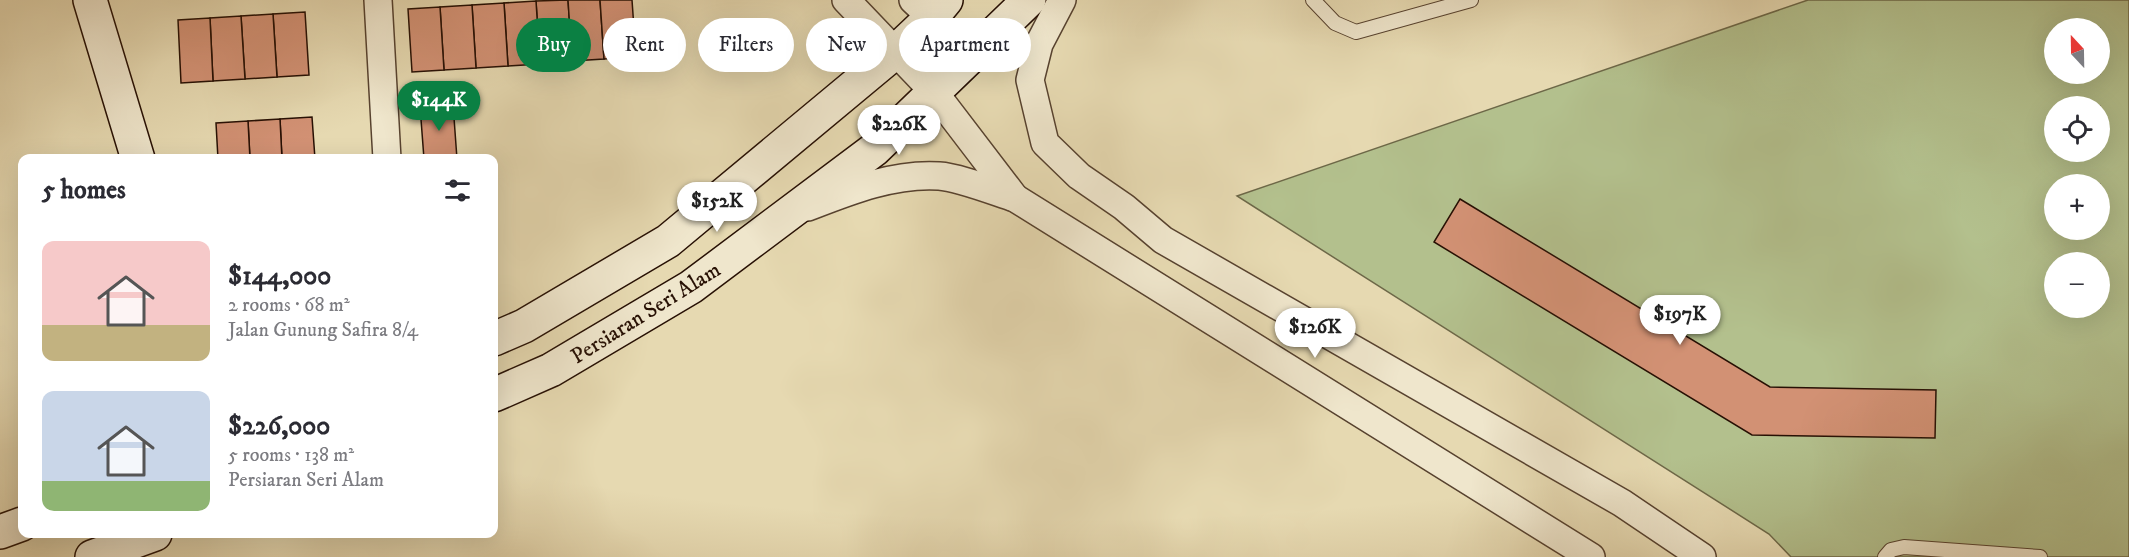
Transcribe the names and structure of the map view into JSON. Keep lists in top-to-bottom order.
{
  "streets": {
    "main road": ["Persiaran Seri Alam"]
  },
  "north": "top",
  "page": {
    "map_buttons": ["+", "−"],
    "chip": [
      "Buy",
      "Rent",
      "Filters",
      "New",
      "Apartment"
    ],
    "price": [
      "$144K",
      "$226K",
      "$152K",
      "$197K",
      "$126K"
    ],
    "heading": "5 homes",
    "list": [
      {
        "name": "$144,000",
        "note": "2 rooms · 68 m² · Jalan Gunung Safira 8/4"
      },
      {
        "name": "$226,000",
        "note": "5 rooms · 138 m² · Persiaran Seri Alam"
      }
    ]
  }
}
